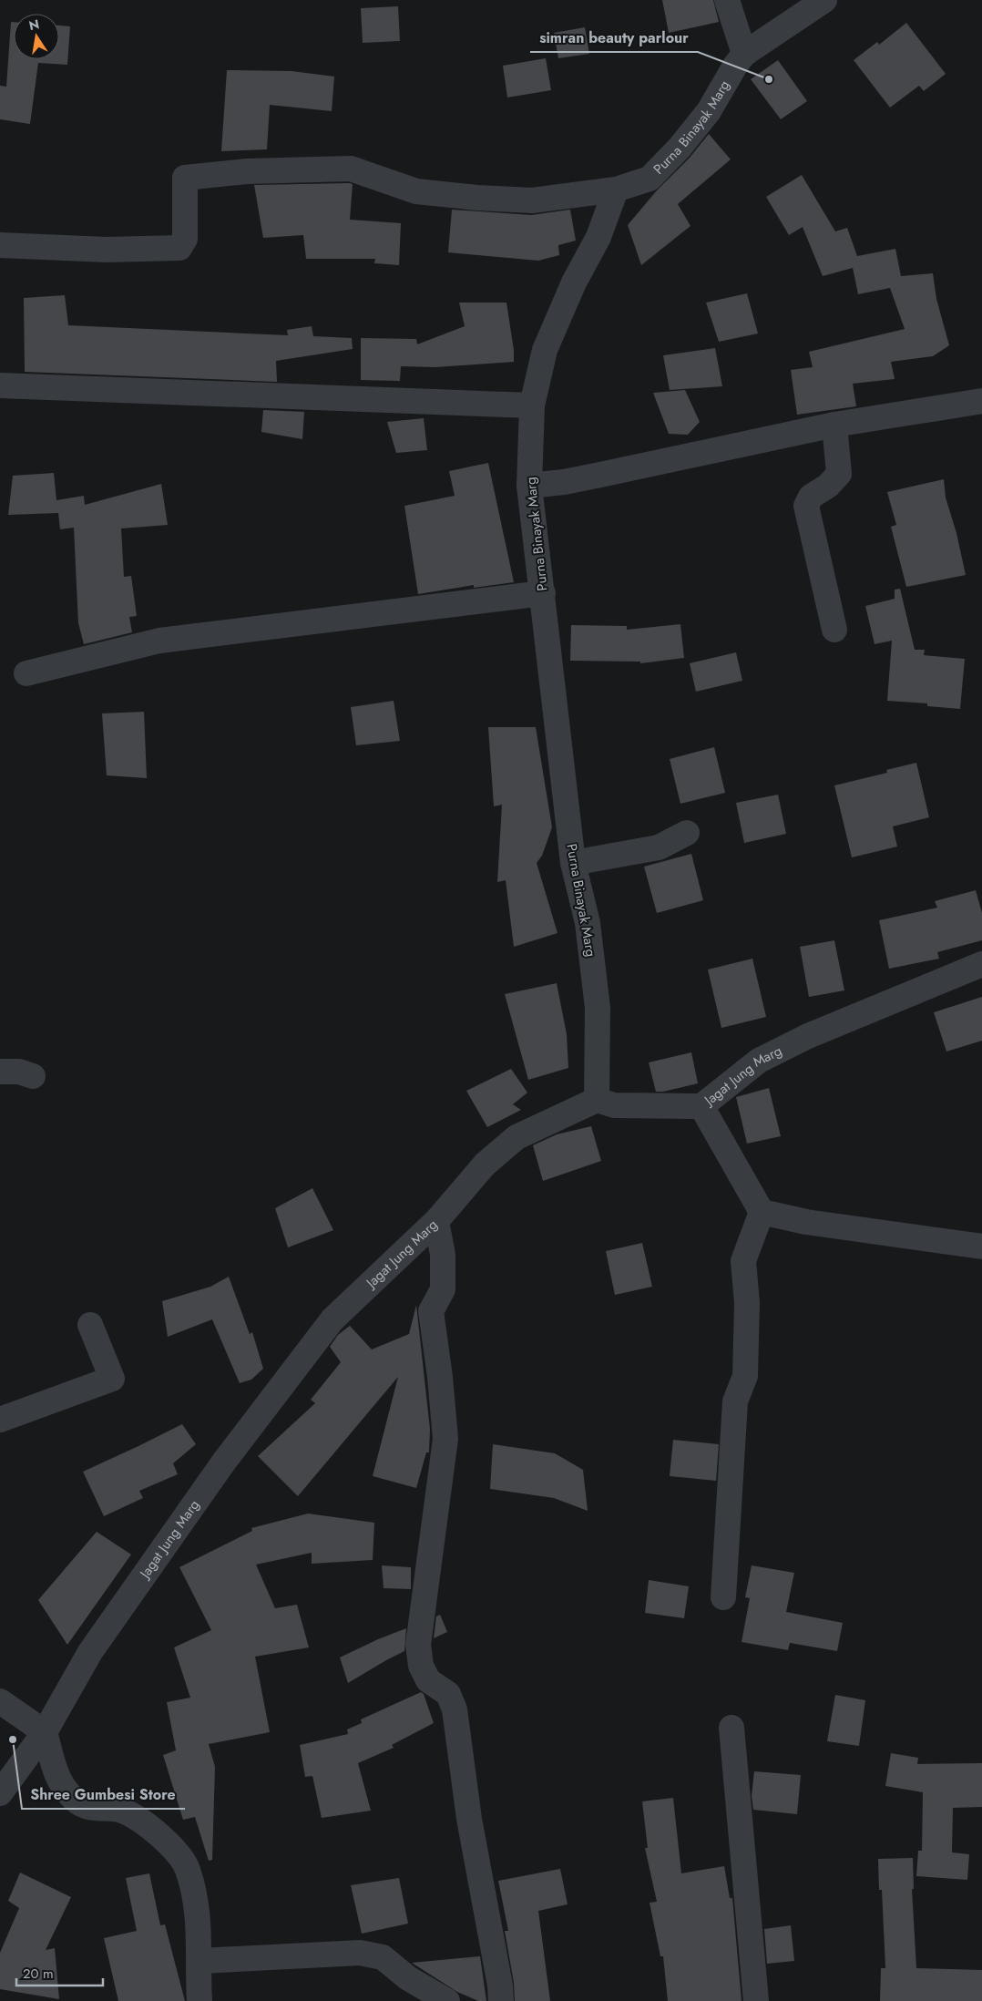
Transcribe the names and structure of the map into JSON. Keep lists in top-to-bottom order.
{
  "streets": {
    "street": ["Purna Binayak Marg", "Jagat Jung Marg"]
  },
  "crossings": [
    ["Purna Binayak Marg", "Jagat Jung Marg"]
  ],
  "places": ["simran beauty parlour", "Shree Gumbesi Store"],
  "scale_bar": "20 m",
  "north": "top"
}
